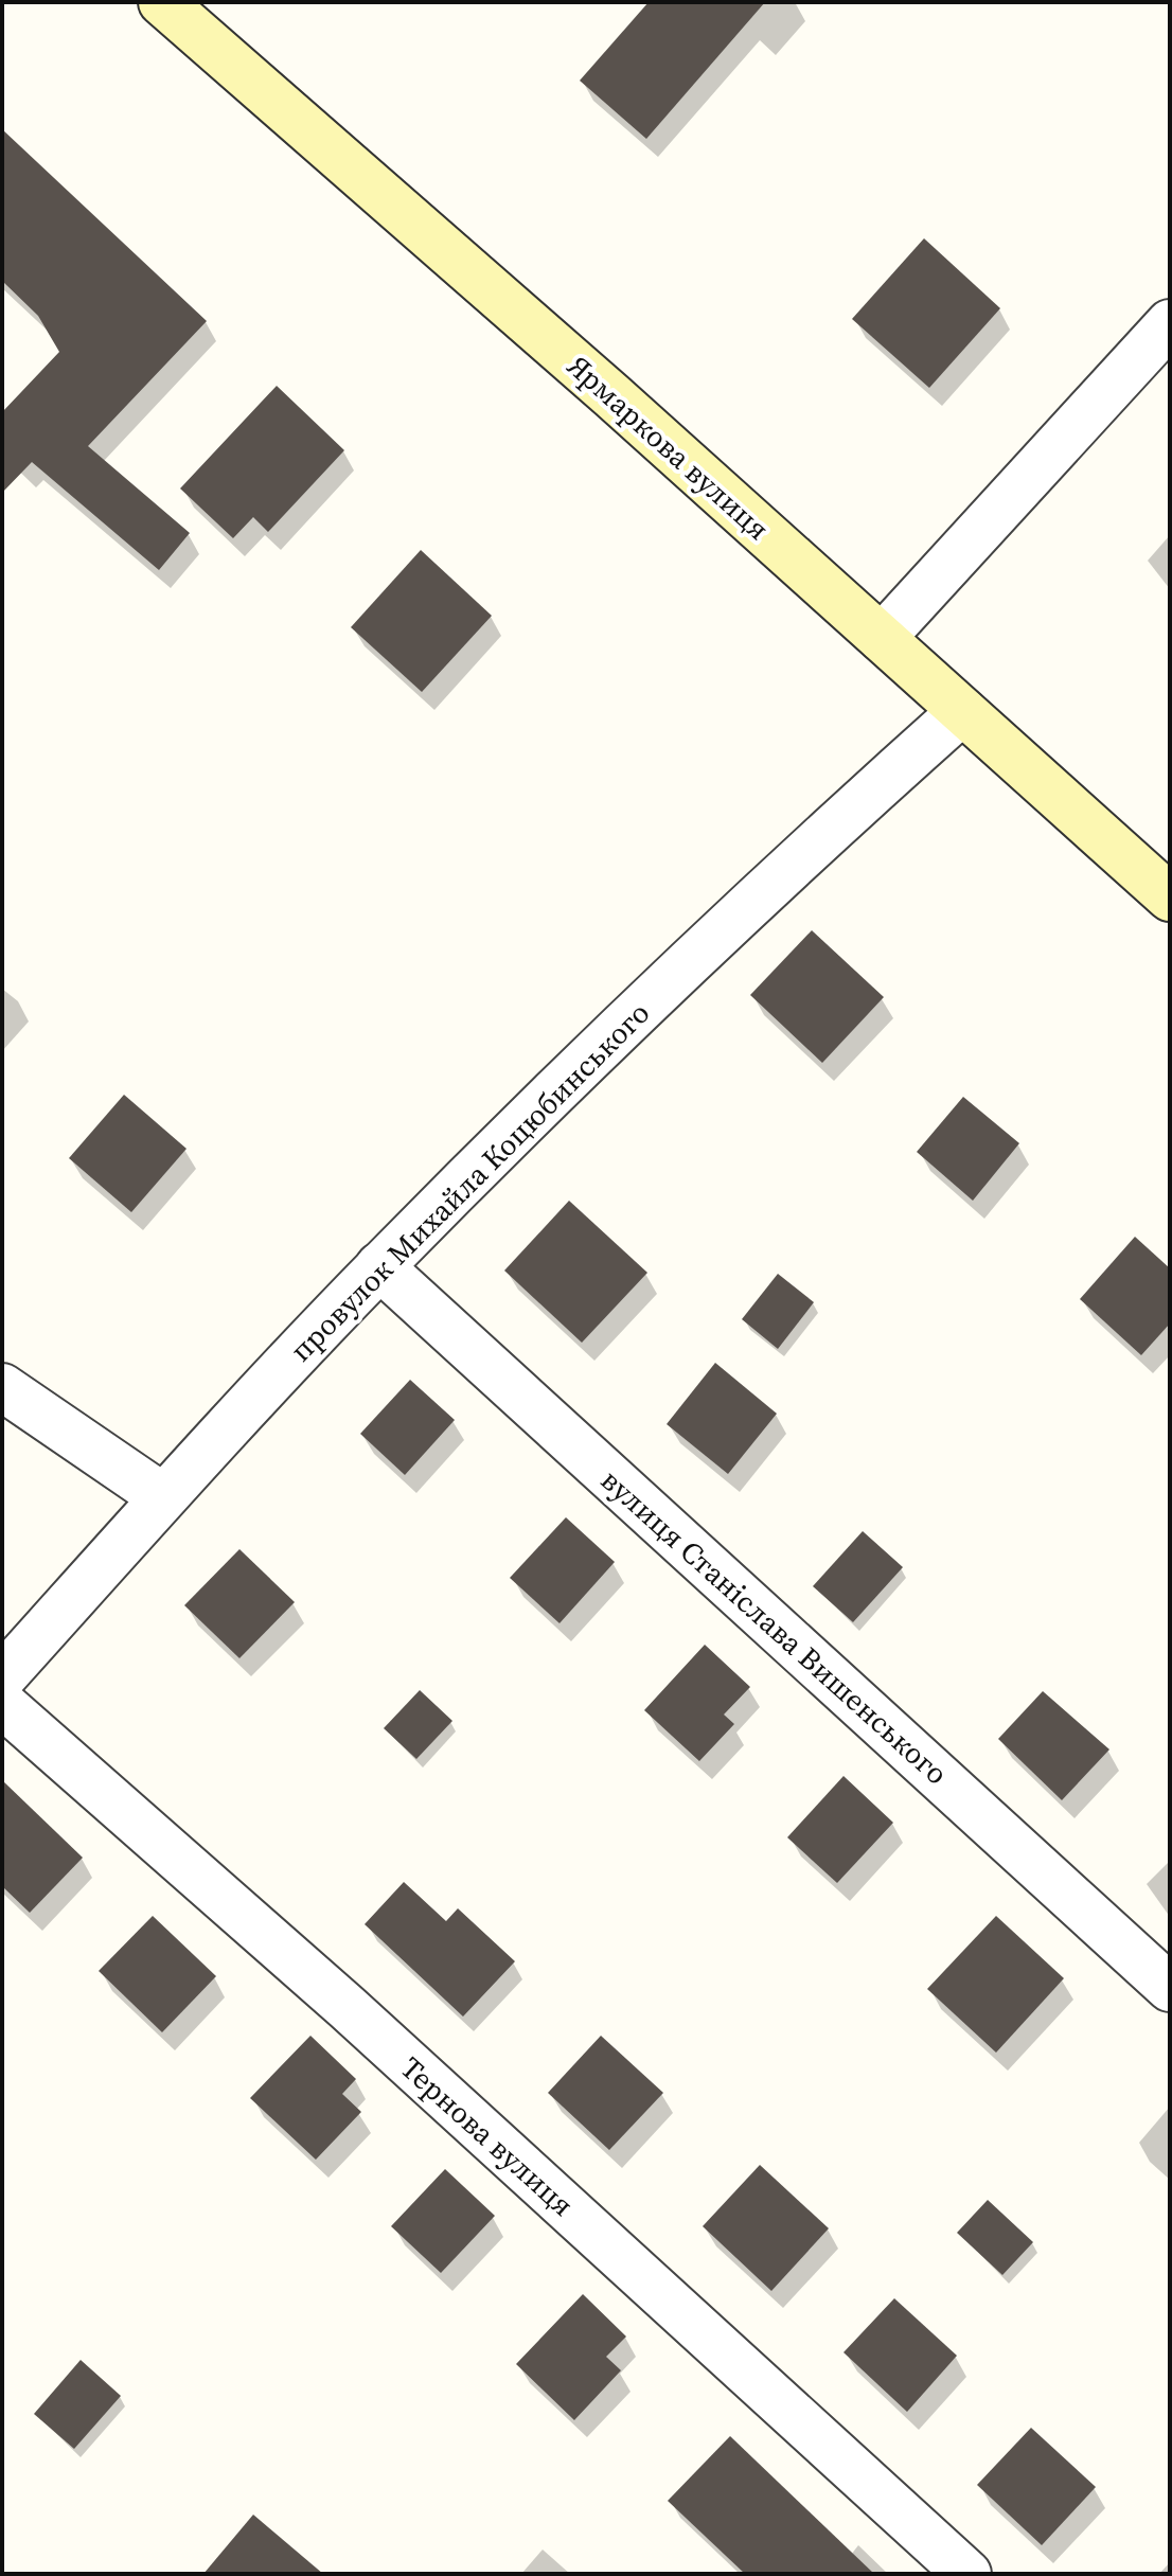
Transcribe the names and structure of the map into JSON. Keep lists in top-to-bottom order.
{
  "streets": {
    "main road": ["Ярмаркова вулиця"],
    "street": ["провулок Михайла Коцюбинського", "вулиця Станіслава Вишенського", "Тернова вулиця"]
  },
  "crossings": [
    ["Ярмаркова вулиця", "провулок Михайла Коцюбинського"],
    ["провулок Михайла Коцюбинського", "вулиця Станіслава Вишенського"]
  ]
}
